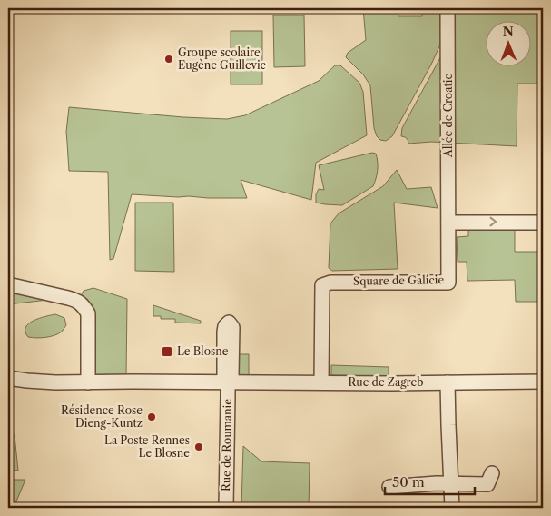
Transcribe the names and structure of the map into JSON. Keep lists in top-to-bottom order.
{
  "streets": {
    "street": [
      "Allée de Croatie",
      "Square de Galicie",
      "Rue de Zagreb",
      "Rue de Roumanie"
    ]
  },
  "crossings": [
    ["Allée de Croatie", "Square de Galicie"],
    ["Square de Galicie", "Rue de Zagreb"],
    ["Rue de Zagreb", "Rue de Roumanie"]
  ],
  "places": {
    "other": ["Groupe scolaire Eugène Guillevic", "Résidence Rose Dieng-Kuntz", "La Poste Rennes Le Blosne"],
    "transit": ["Le Blosne"]
  },
  "scale_bar": "50 m",
  "north": "top"
}
